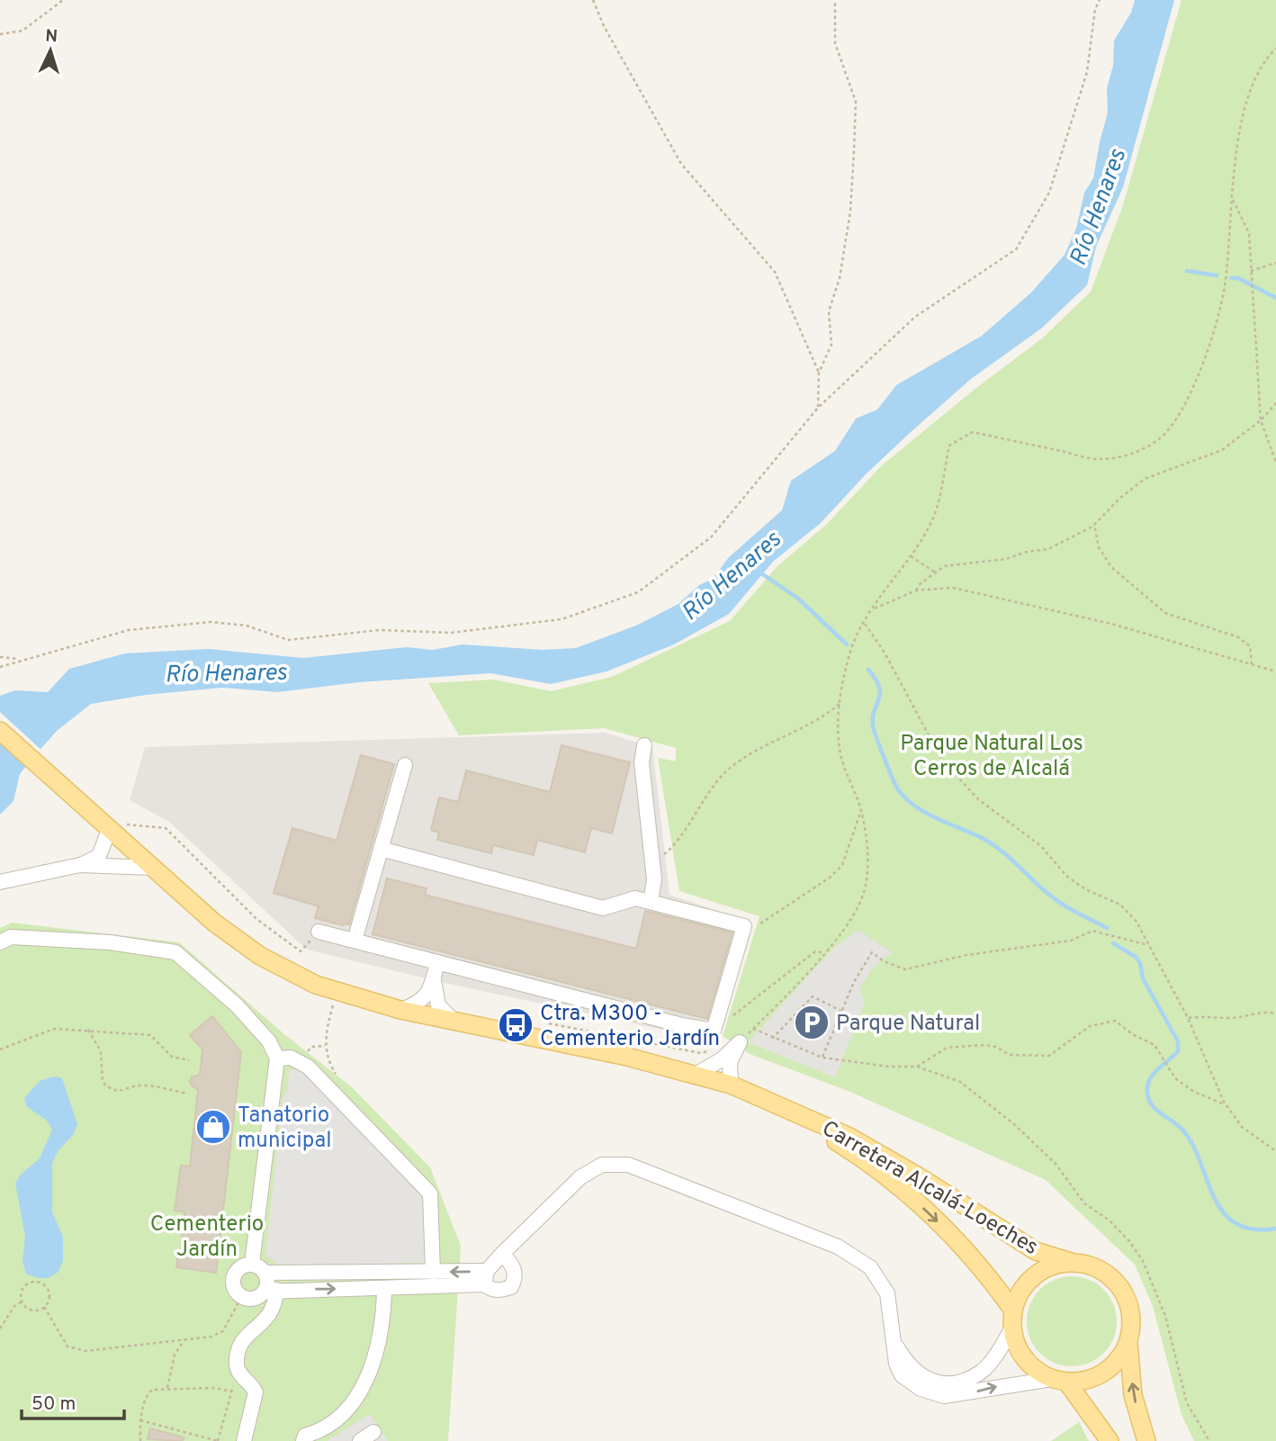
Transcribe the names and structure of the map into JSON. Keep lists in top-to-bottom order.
{
  "streets": {
    "main road": ["Carretera Alcalá-Loeches"]
  },
  "water": ["Río Henares"],
  "parks": ["Parque Natural Los Cerros de Alcalá", "Cementerio Jardín"],
  "places": {
    "parking": ["Parque Natural"],
    "bus stop": ["Ctra. M300 - Cementerio Jardín"],
    "shop": ["Tanatorio municipal"]
  },
  "scale_bar": "50 m",
  "north": "top"
}
